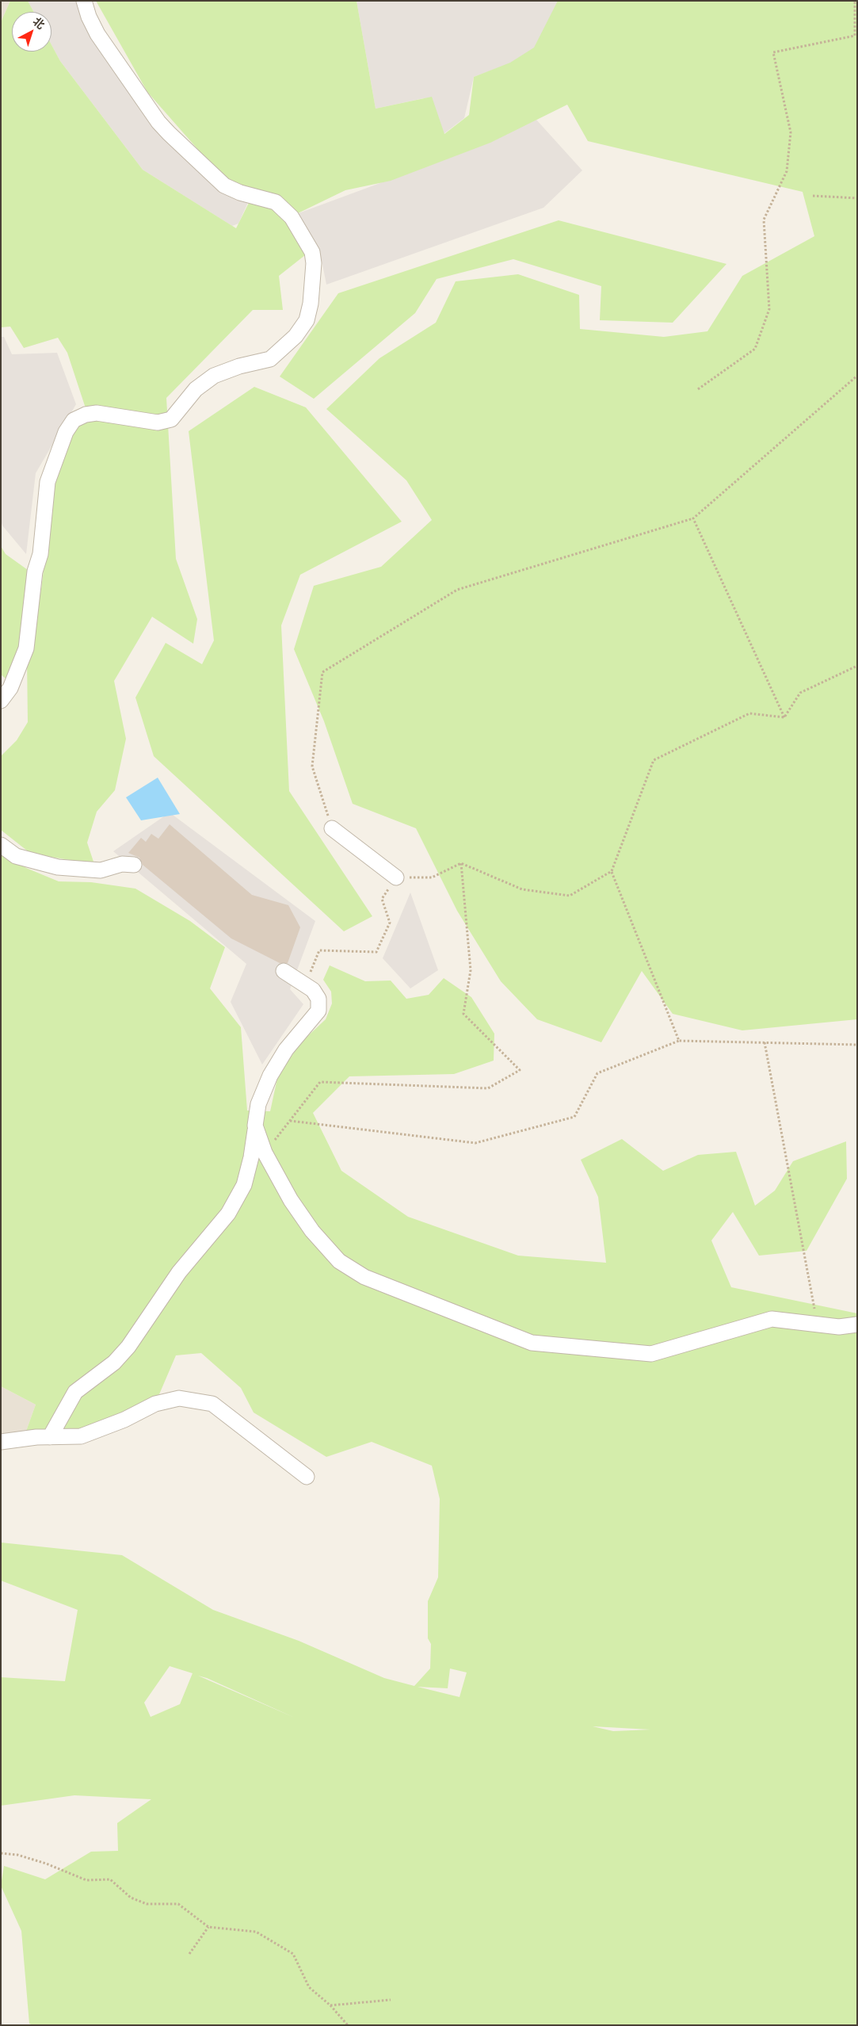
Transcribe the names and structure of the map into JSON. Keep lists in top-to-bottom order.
{
  "north": "top right"
}
